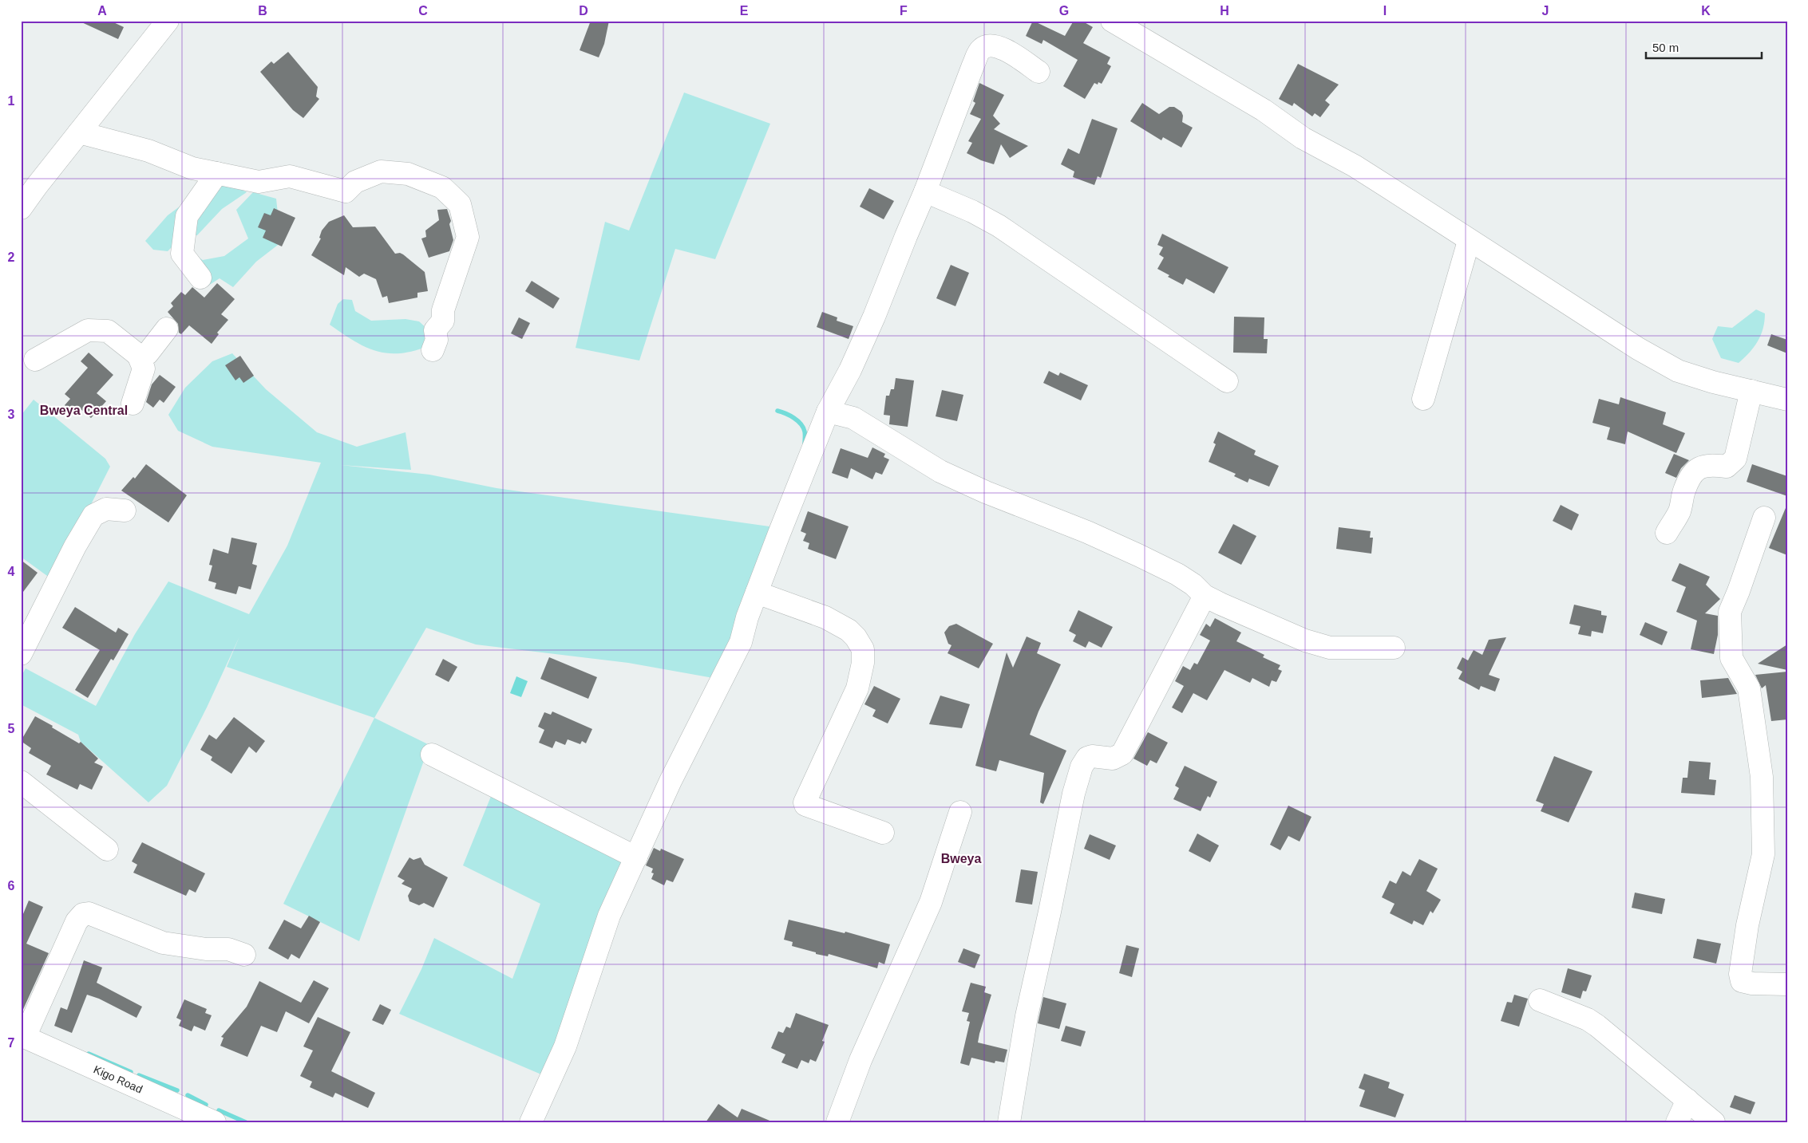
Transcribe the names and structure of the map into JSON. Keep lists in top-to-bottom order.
{
  "streets": {
    "street": ["Kigo Road"]
  },
  "districts": ["Bweya Central", "Bweya"],
  "scale_bar": "50 m",
  "grid": {
    "columns": [
      "A",
      "B",
      "C",
      "D",
      "E",
      "F",
      "G",
      "H",
      "I",
      "J",
      "K"
    ],
    "rows": [
      "1",
      "2",
      "3",
      "4",
      "5",
      "6",
      "7"
    ]
  }
}
